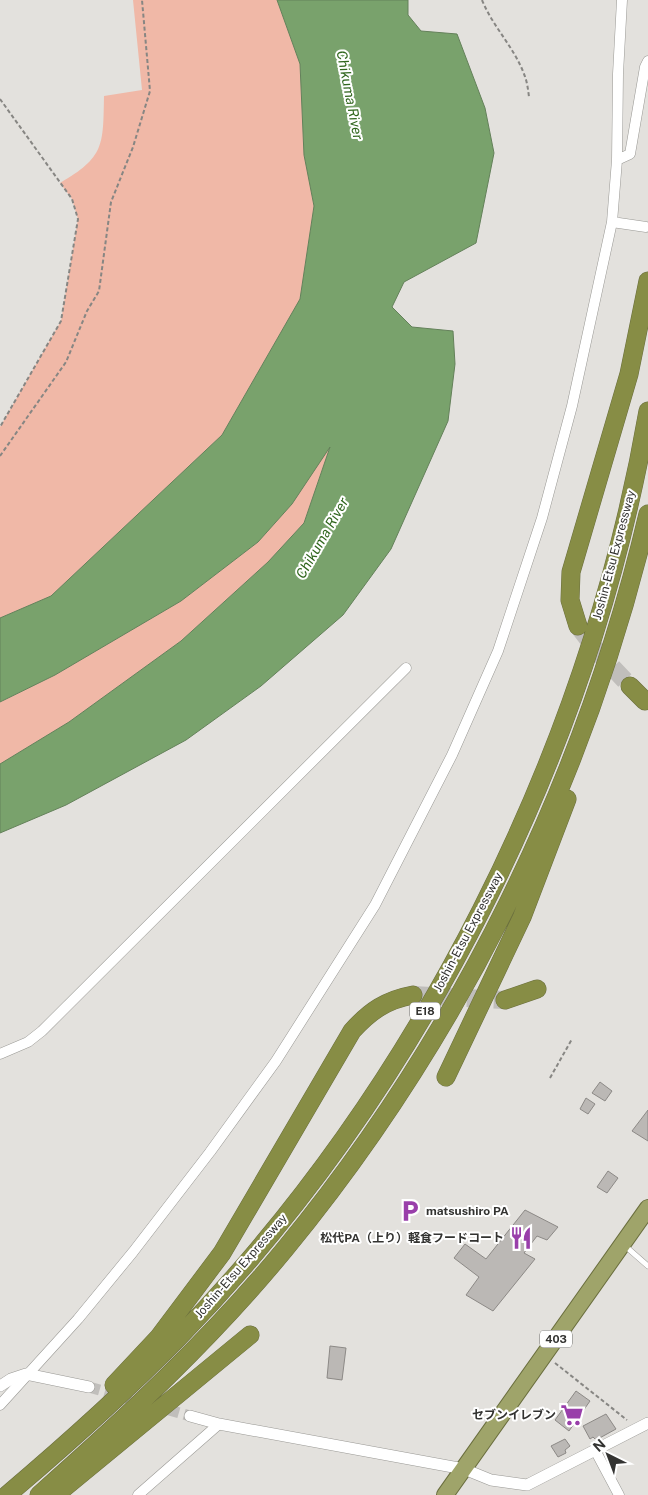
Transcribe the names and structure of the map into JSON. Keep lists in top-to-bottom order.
{
  "streets": {
    "highway": ["Joshin-Etsu Expressway", "E18", "403"]
  },
  "water": ["Chikuma River"],
  "places": {
    "parking": ["matsushiro PA"],
    "restaurant": ["松代PA（上り）軽食フードコート"],
    "supermarket": ["セブンイレブン"]
  },
  "north": "top left"
}
